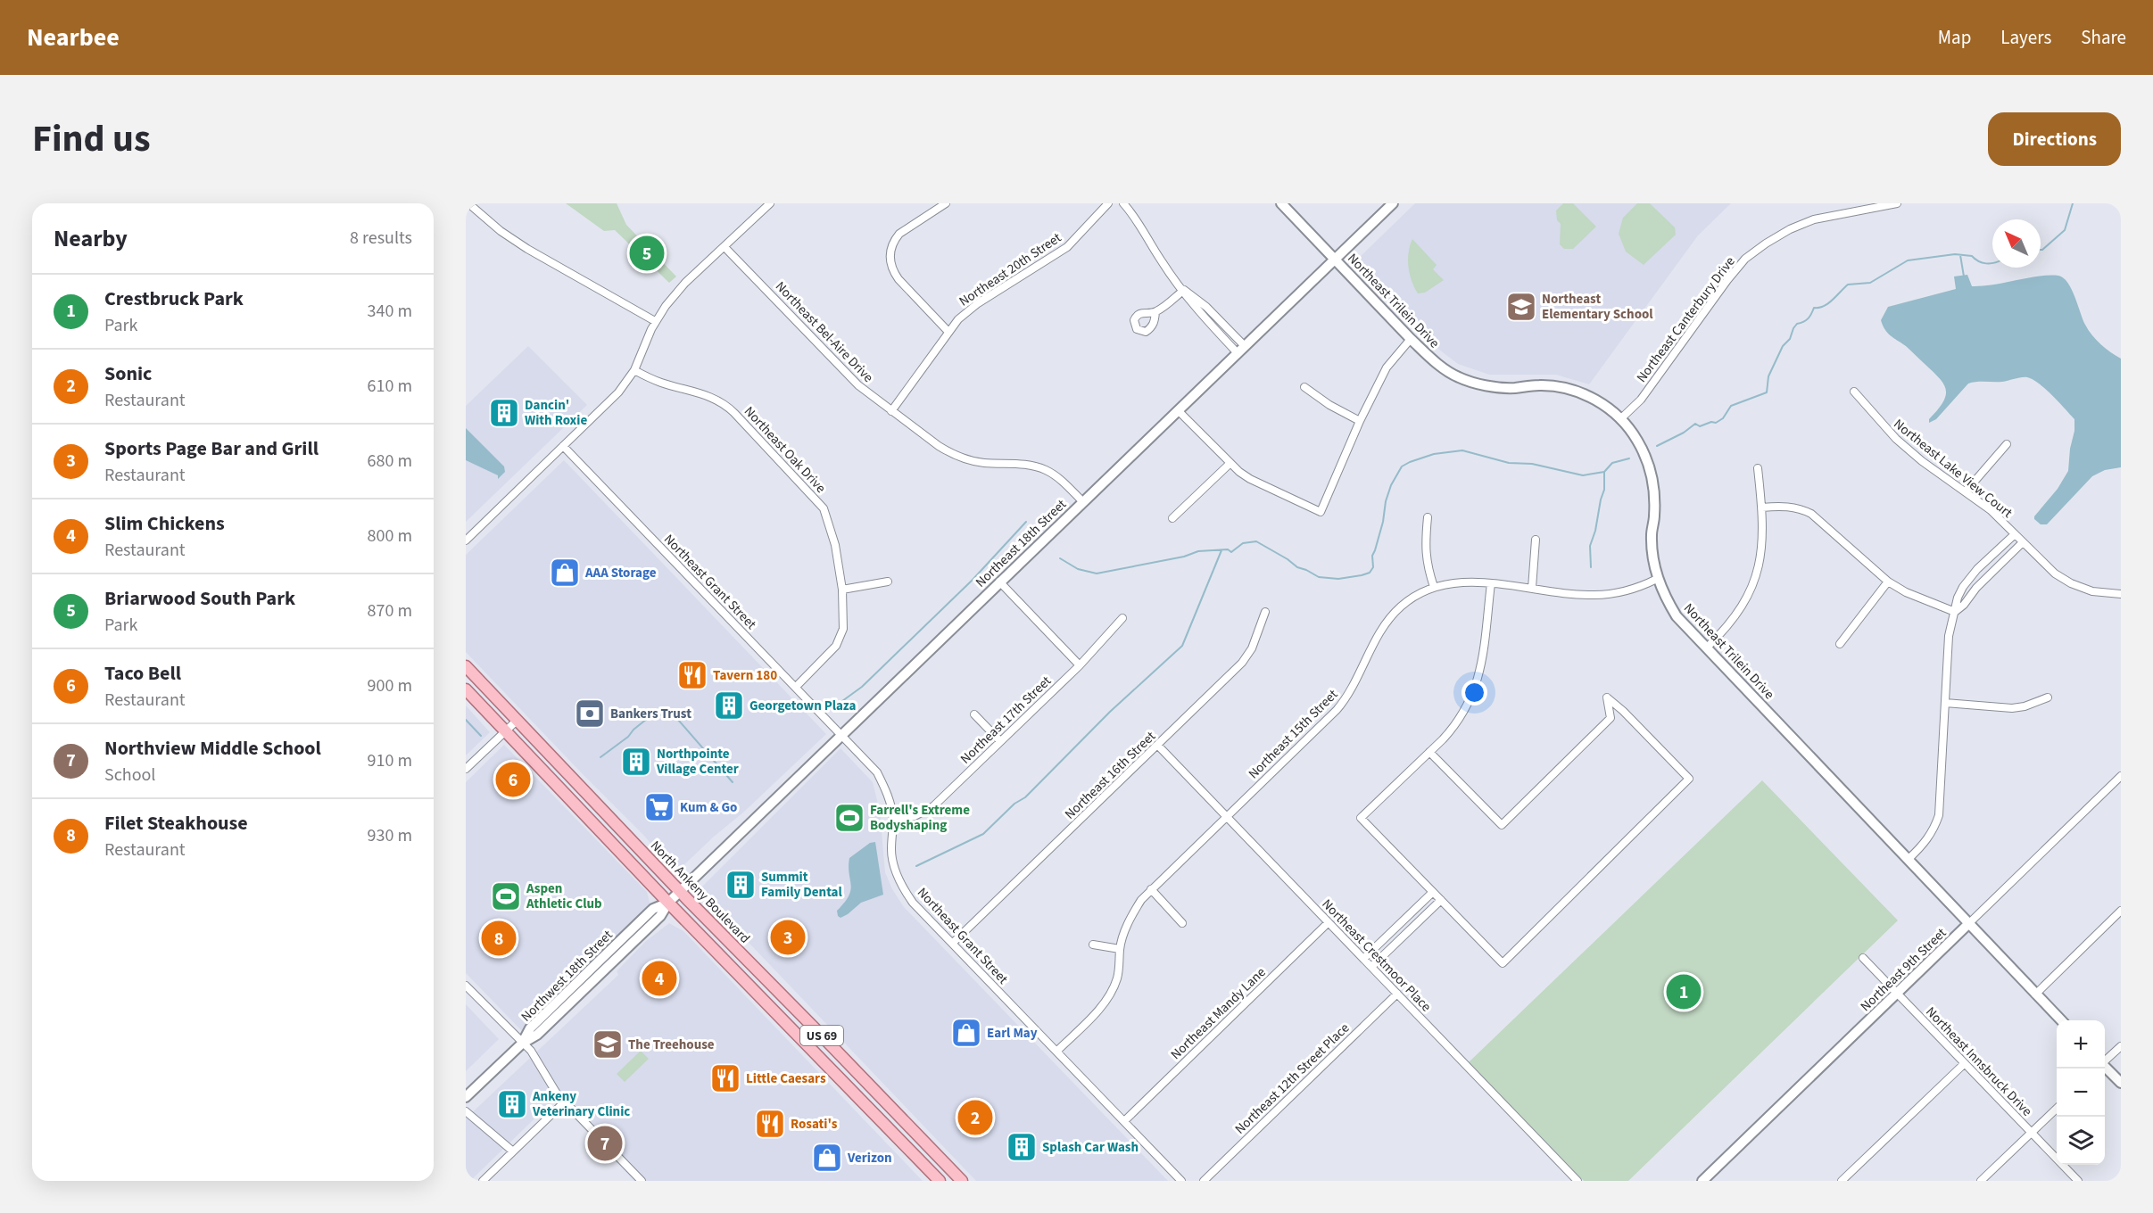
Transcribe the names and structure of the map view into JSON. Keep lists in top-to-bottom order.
{
  "streets": {
    "main road": ["North Ankeny Boulevard", "US 69"],
    "street": [
      "Northeast 20th Street",
      "Northeast Trilein Drive",
      "Northeast Canterbury Drive",
      "Northeast Bel-Aire Drive",
      "Northeast Oak Drive",
      "Northeast Lake View Court",
      "Northeast 18th Street",
      "Northeast Grant Street",
      "Northeast 17th Street",
      "Northeast 15th Street",
      "Northeast 16th Street",
      "Northeast Crestmoor Place",
      "Northeast 9th Street",
      "Northwest 18th Street",
      "Northeast Mandy Lane",
      "Northeast Innsbruck Drive",
      "Northeast 12th Street Place"
    ]
  },
  "crossings": [
    ["Northeast 20th Street", "Northeast Bel-Aire Drive"],
    ["Northeast Trilein Drive", "Northeast Canterbury Drive"],
    ["Northeast Trilein Drive", "Northeast 18th Street"],
    ["Northeast Trilein Drive", "Northeast 15th Street"],
    ["Northeast Trilein Drive", "Northeast 9th Street"],
    ["Northeast Bel-Aire Drive", "Northeast 18th Street"],
    ["Northeast Oak Drive", "Northeast Grant Street"],
    ["Northeast 18th Street", "Northeast Grant Street"],
    ["Northeast 18th Street", "North Ankeny Boulevard"],
    ["Northeast 18th Street", "Northwest 18th Street"],
    ["Northeast 18th Street", "US 69"],
    ["Northeast Grant Street", "Northeast 17th Street"],
    ["Northeast Grant Street", "Northeast 15th Street"],
    ["Northeast Grant Street", "Northeast 16th Street"],
    ["Northeast Grant Street", "Northeast Mandy Lane"],
    ["Northeast 15th Street", "Northeast Crestmoor Place"],
    ["Northeast 16th Street", "Northeast Crestmoor Place"],
    ["Northeast Crestmoor Place", "Northeast Mandy Lane"],
    ["Northeast Crestmoor Place", "Northeast 12th Street Place"],
    ["Northeast 9th Street", "Northeast Innsbruck Drive"],
    ["Northwest 18th Street", "US 69"]
  ],
  "places": {
    "school or university": ["Northeast Elementary School", "The Treehouse"],
    "building": [
      "Dancin' With Roxie",
      "Georgetown Plaza",
      "Northpointe Village Center",
      "Summit Family Dental",
      "Ankeny Veterinary Clinic",
      "Splash Car Wash"
    ],
    "shop": ["AAA Storage", "Earl May", "Verizon"],
    "restaurant": ["Tavern 180", "Little Caesars", "Rosati's"],
    "bank": ["Bankers Trust"],
    "supermarket": ["Kum & Go"],
    "sports": ["Farrell's Extreme Bodyshaping", "Aspen Athletic Club"]
  },
  "north": "top left",
  "page": {
    "header": "Nearbee",
    "nav": ["Map", "Layers", "Share"],
    "title": "Find us",
    "buttons": "Directions",
    "heading": ["Nearby", "8 results"],
    "pins": [
      "5",
      "6",
      "3",
      "8",
      "4",
      "1",
      "2",
      "7"
    ],
    "list": [
      {
        "mark": "1",
        "name": "Crestbruck Park",
        "note": "Park",
        "value": "340 m"
      },
      {
        "mark": "2",
        "name": "Sonic",
        "note": "Restaurant",
        "value": "610 m"
      },
      {
        "mark": "3",
        "name": "Sports Page Bar and Grill",
        "note": "Restaurant",
        "value": "680 m"
      },
      {
        "mark": "4",
        "name": "Slim Chickens",
        "note": "Restaurant",
        "value": "800 m"
      },
      {
        "mark": "5",
        "name": "Briarwood South Park",
        "note": "Park",
        "value": "870 m"
      },
      {
        "mark": "6",
        "name": "Taco Bell",
        "note": "Restaurant",
        "value": "900 m"
      },
      {
        "mark": "7",
        "name": "Northview Middle School",
        "note": "School",
        "value": "910 m"
      },
      {
        "mark": "8",
        "name": "Filet Steakhouse",
        "note": "Restaurant",
        "value": "930 m"
      }
    ],
    "map_buttons": ["+", "−"]
  }
}
